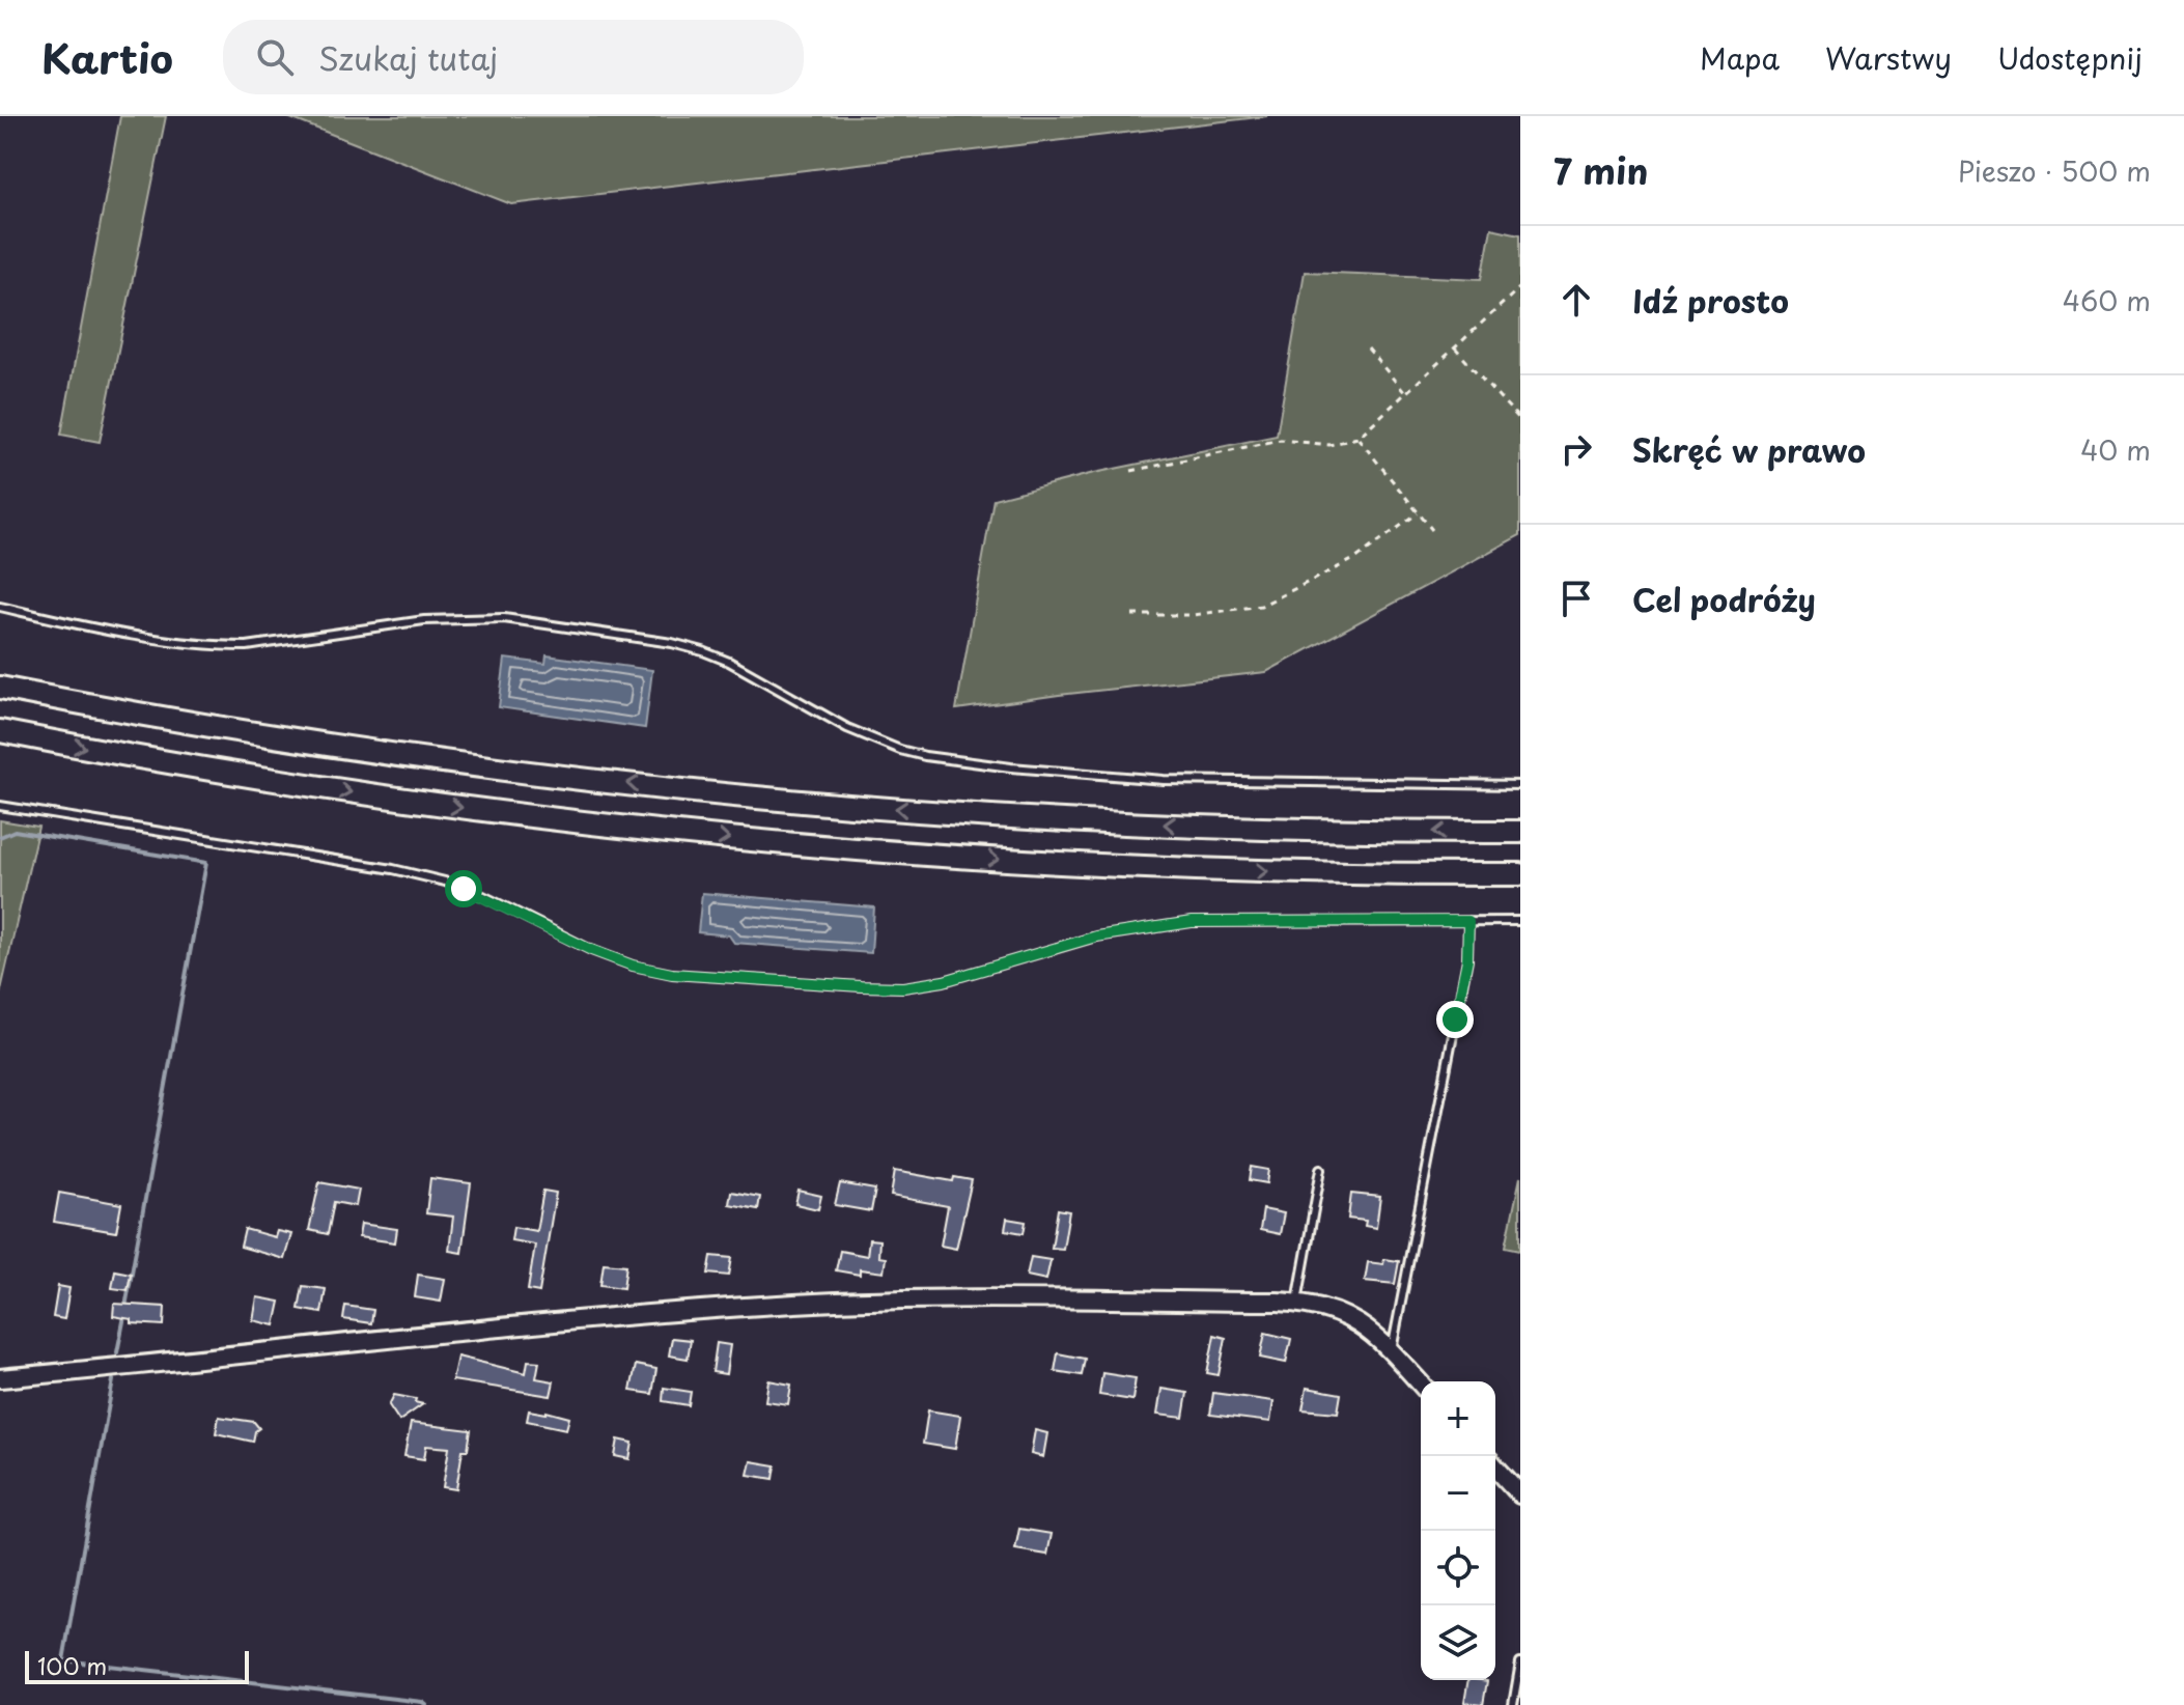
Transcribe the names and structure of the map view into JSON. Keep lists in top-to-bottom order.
{
  "scale_bar": "100 m",
  "page": {
    "header": "Kartio",
    "search": "Szukaj tutaj",
    "nav": ["Mapa", "Warstwy", "Udostępnij"],
    "heading": ["7 min", "Pieszo · 500 m"],
    "list": [
      ["Idź prosto", "460 m"],
      ["Skręć w prawo", "40 m"],
      "Cel podróży"
    ],
    "map_buttons": ["+", "−"],
    "scale": "100 m"
  }
}
